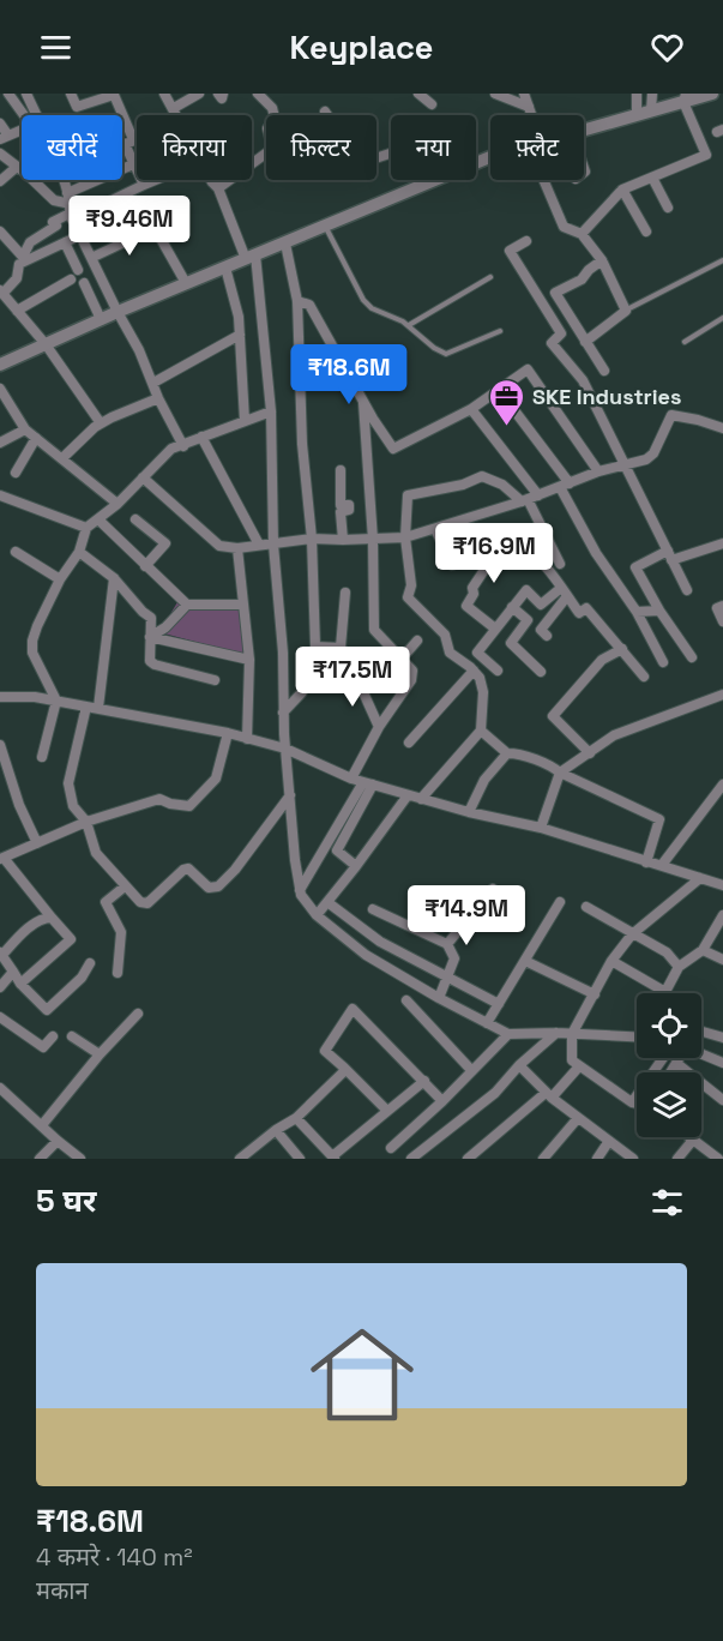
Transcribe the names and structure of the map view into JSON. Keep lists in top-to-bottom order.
{
  "places": {
    "office": ["SKE Industries"]
  },
  "page": {
    "header": "Keyplace",
    "chip": [
      "खरीदें",
      "किराया",
      "फ़िल्टर",
      "नया",
      "फ़्लैट"
    ],
    "price": [
      "₹9.46M",
      "₹18.6M",
      "₹16.9M",
      "₹17.5M",
      "₹14.9M"
    ],
    "heading": "5 घर",
    "list": [
      {
        "name": "₹18.6M",
        "note": "4 कमरे · 140 m² · मकान"
      }
    ]
  }
}
